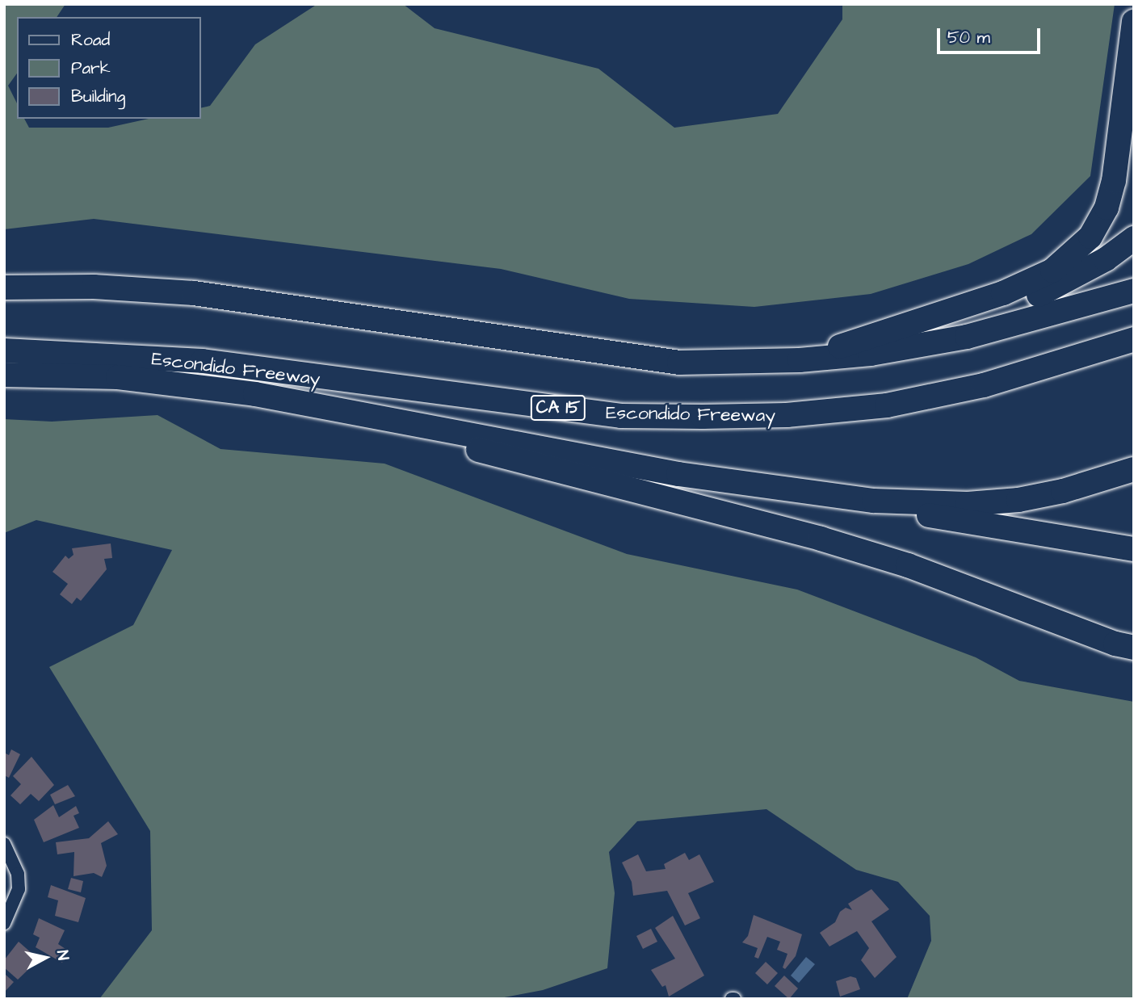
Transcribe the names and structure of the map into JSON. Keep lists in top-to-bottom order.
{
  "streets": {
    "highway": ["Escondido Freeway", "CA 15"]
  },
  "legend": ["Road", "Park", "Building"],
  "scale_bar": "50 m",
  "north": "right"
}
